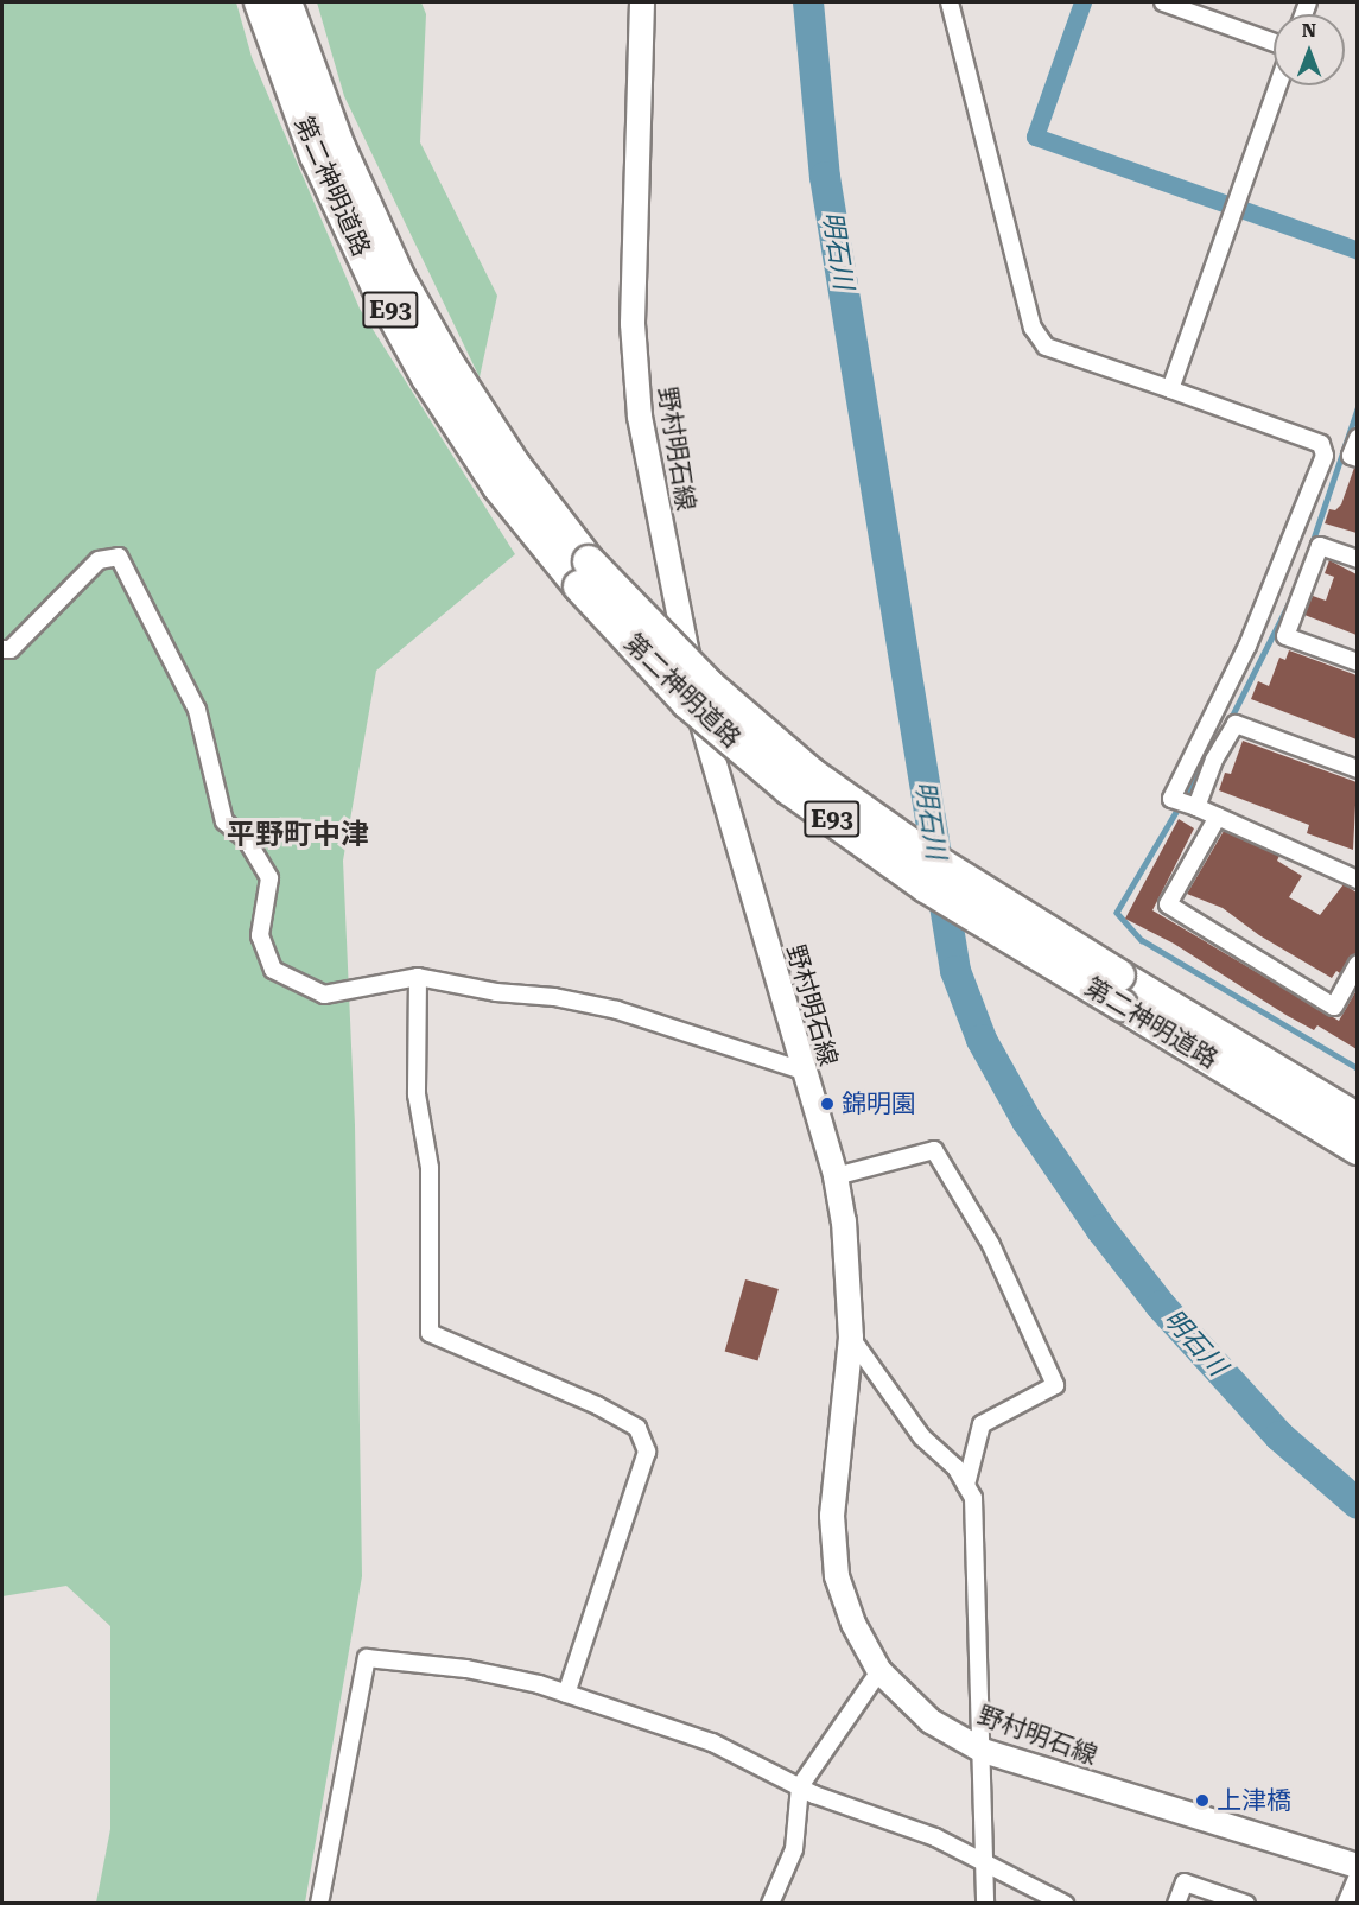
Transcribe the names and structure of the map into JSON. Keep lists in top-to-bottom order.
{
  "streets": {
    "highway": ["第二神明道路", "E93"],
    "main road": ["野村明石線"]
  },
  "districts": ["平野町中津"],
  "water": ["明石川"],
  "places": ["錦明園", "上津橋"],
  "north": "top"
}
